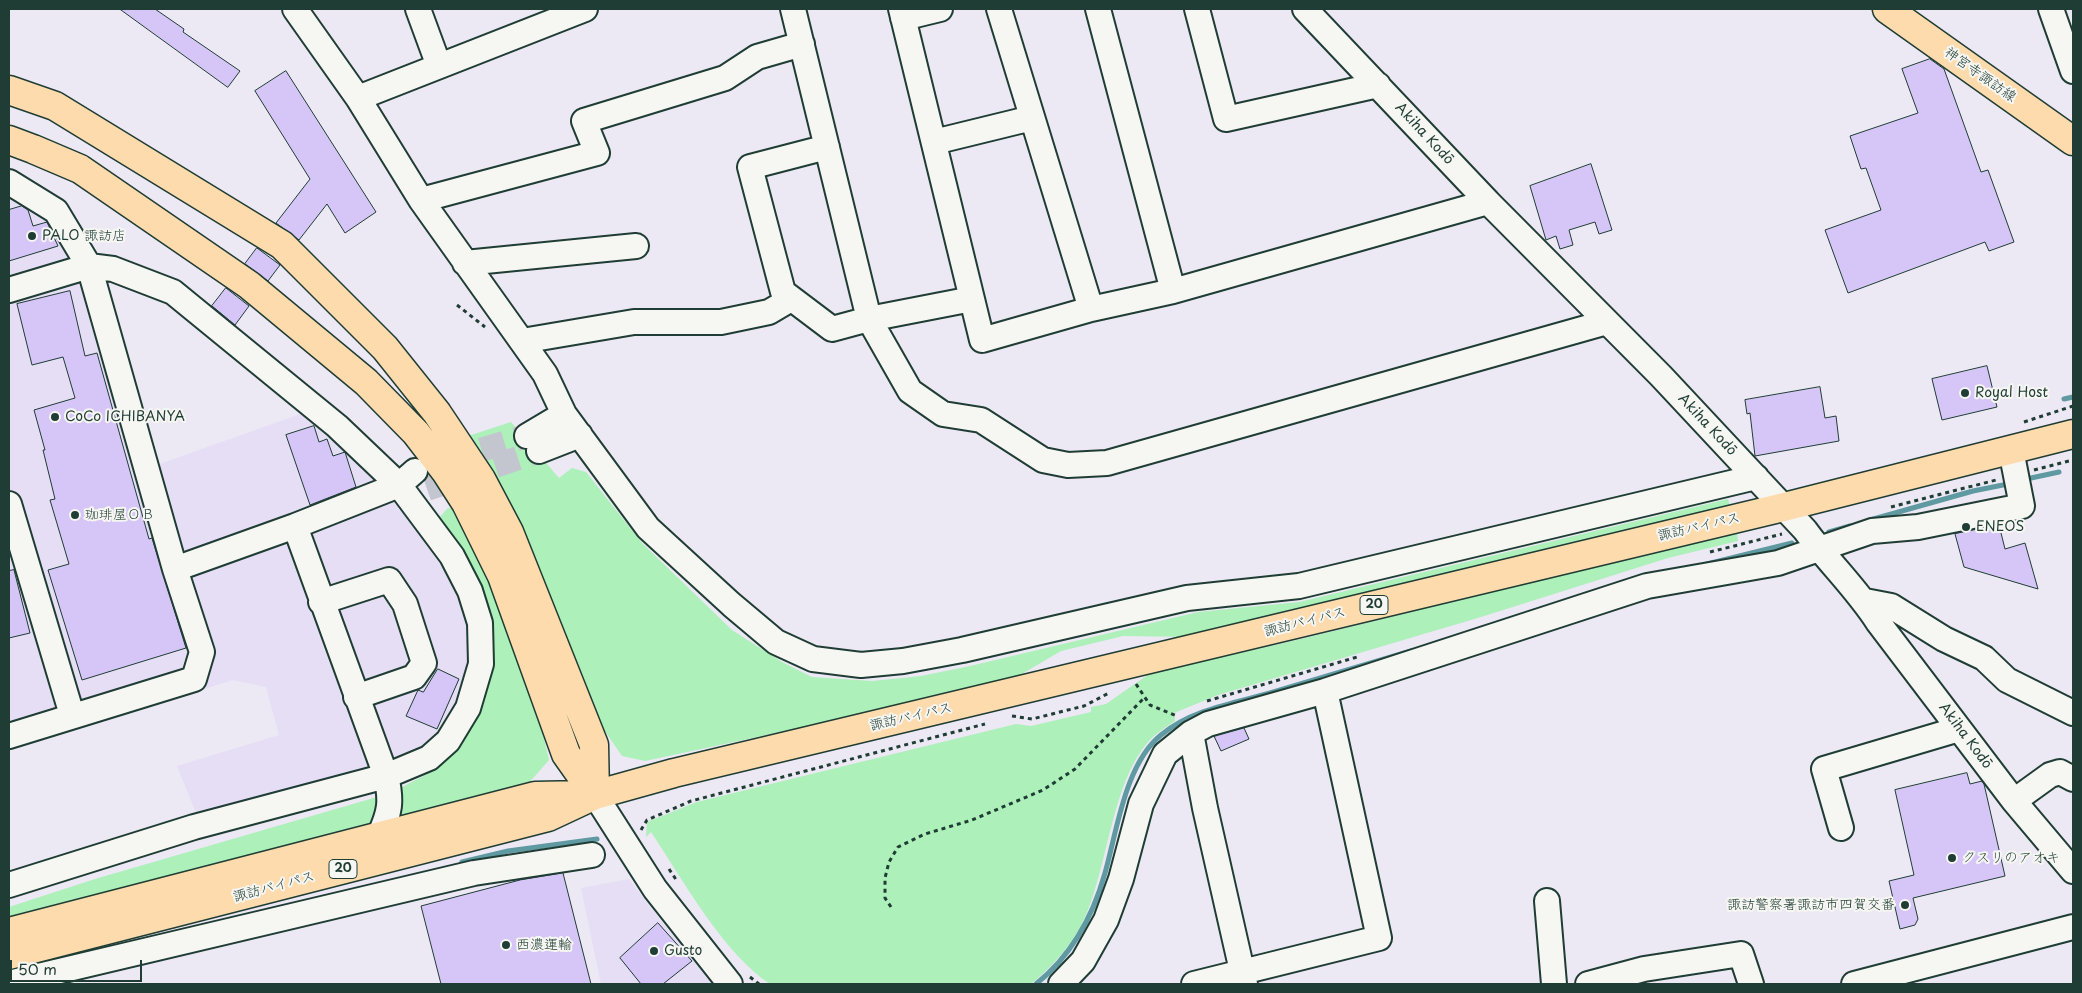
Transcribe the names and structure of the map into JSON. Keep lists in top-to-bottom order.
{
  "streets": {
    "main road": ["神宮寺諏訪線", "諏訪バイパス", "20"],
    "street": ["Akiha Kodō"]
  },
  "crossings": [
    ["Akiha Kodō", "諏訪バイパス"]
  ],
  "places": [
    "PALO 諏訪店",
    "Royal Host",
    "CoCo ICHIBANYA",
    "珈琲屋ＯＢ",
    "ENEOS",
    "クスリのアオキ",
    "諏訪警察署諏訪市四賀交番",
    "西濃運輸",
    "Gusto"
  ],
  "scale_bar": "50 m"
}
